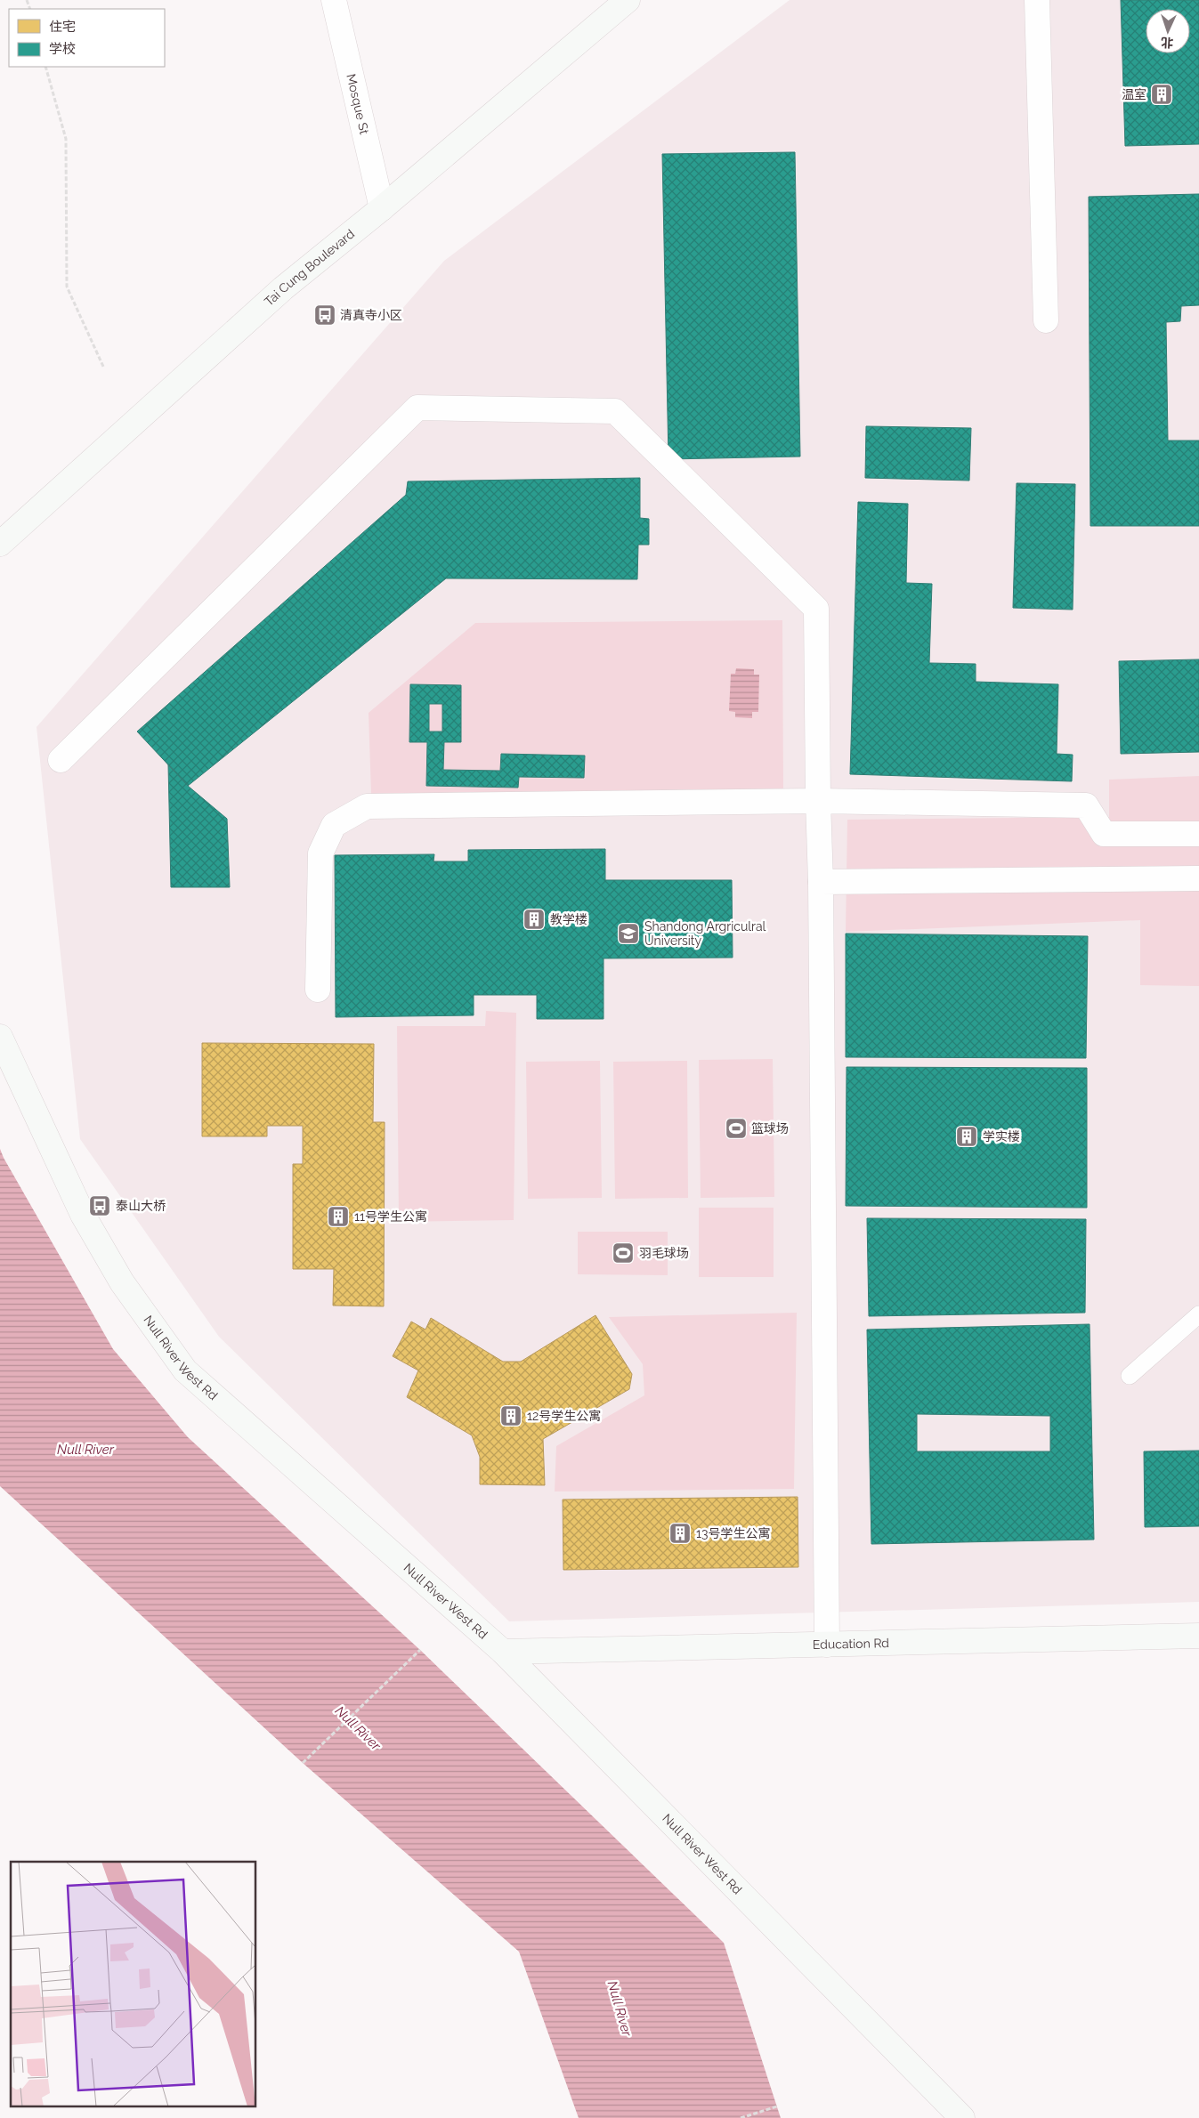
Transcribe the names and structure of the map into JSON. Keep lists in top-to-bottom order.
{
  "streets": {
    "street": [
      "Mosque St",
      "Tai Cung Boulevard",
      "Null River West Rd",
      "Education Rd"
    ]
  },
  "crossings": [
    ["Mosque St", "Tai Cung Boulevard"],
    ["Null River West Rd", "Education Rd"]
  ],
  "water": ["Null River"],
  "places": {
    "building": [
      "温室",
      "教学楼",
      "学实楼",
      "11号学生公寓",
      "12号学生公寓",
      "13号学生公寓"
    ],
    "bus stop": ["清真寺小区", "泰山大桥"],
    "school or university": ["Shandong Argriculral University"],
    "sports": ["篮球场", "羽毛球场"]
  },
  "legend": ["住宅", "学校"],
  "north": "bottom"
}
